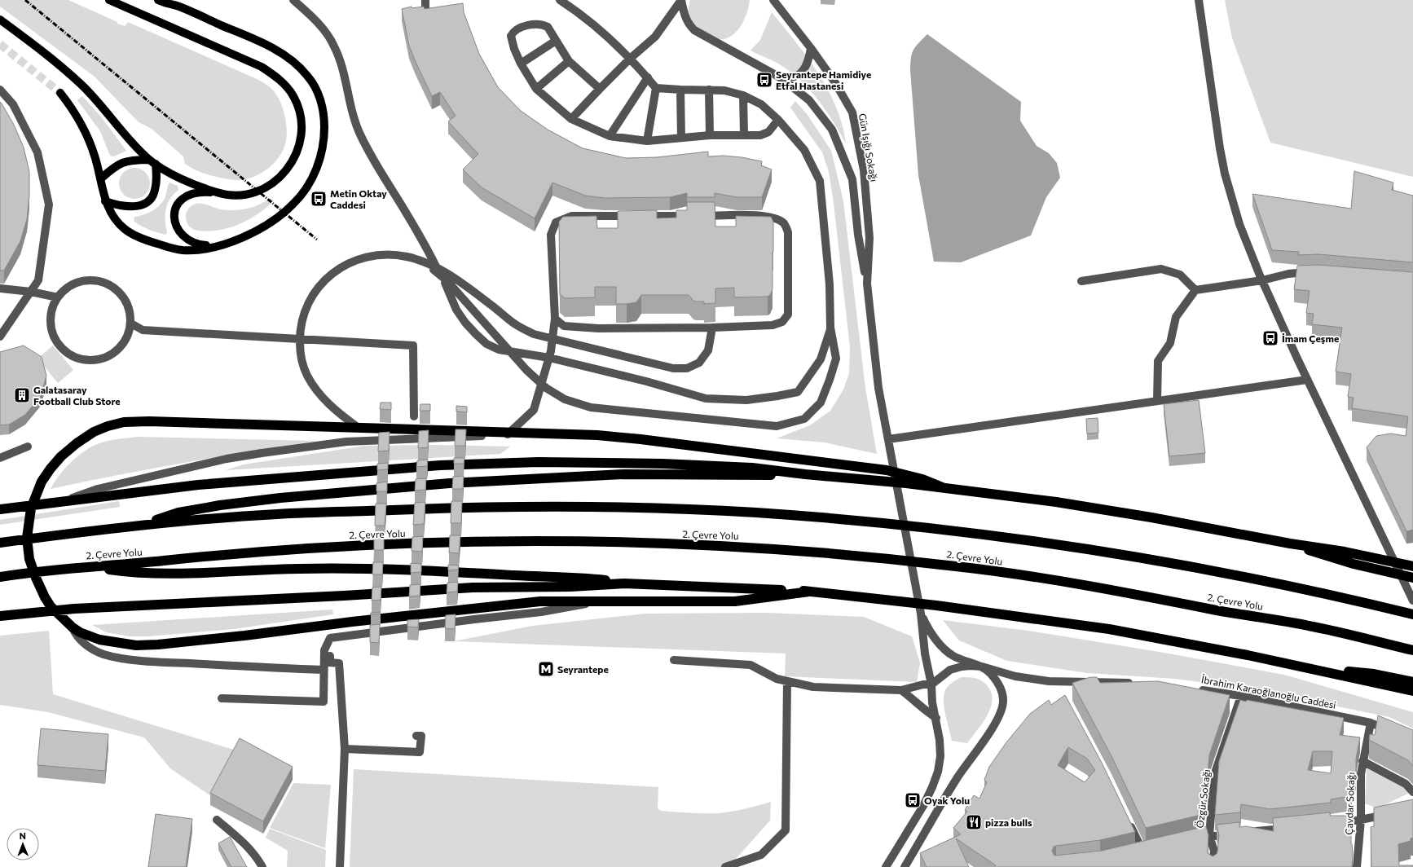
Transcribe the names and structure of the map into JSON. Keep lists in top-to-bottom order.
{
  "streets": {
    "highway": ["2. Çevre Yolu"],
    "street": [
      "Gün Işığı Sokağı",
      "İbrahim Karaoğlanoğlu Caddesi",
      "Özgür Sokağı",
      "Çavdar Sokağı"
    ]
  },
  "crossings": [
    ["İbrahim Karaoğlanoğlu Caddesi", "Özgür Sokağı"],
    ["İbrahim Karaoğlanoğlu Caddesi", "Çavdar Sokağı"]
  ],
  "places": {
    "bus stop": [
      "Seyrantepe Hamidiye Etfal Hastanesi",
      "Metin Oktay Caddesi",
      "İmam Çeşme",
      "Oyak Yolu"
    ],
    "building": ["Galatasaray Football Club Store"],
    "metro station": ["Seyrantepe"],
    "restaurant": ["pizza bulls"]
  },
  "north": "top"
}
